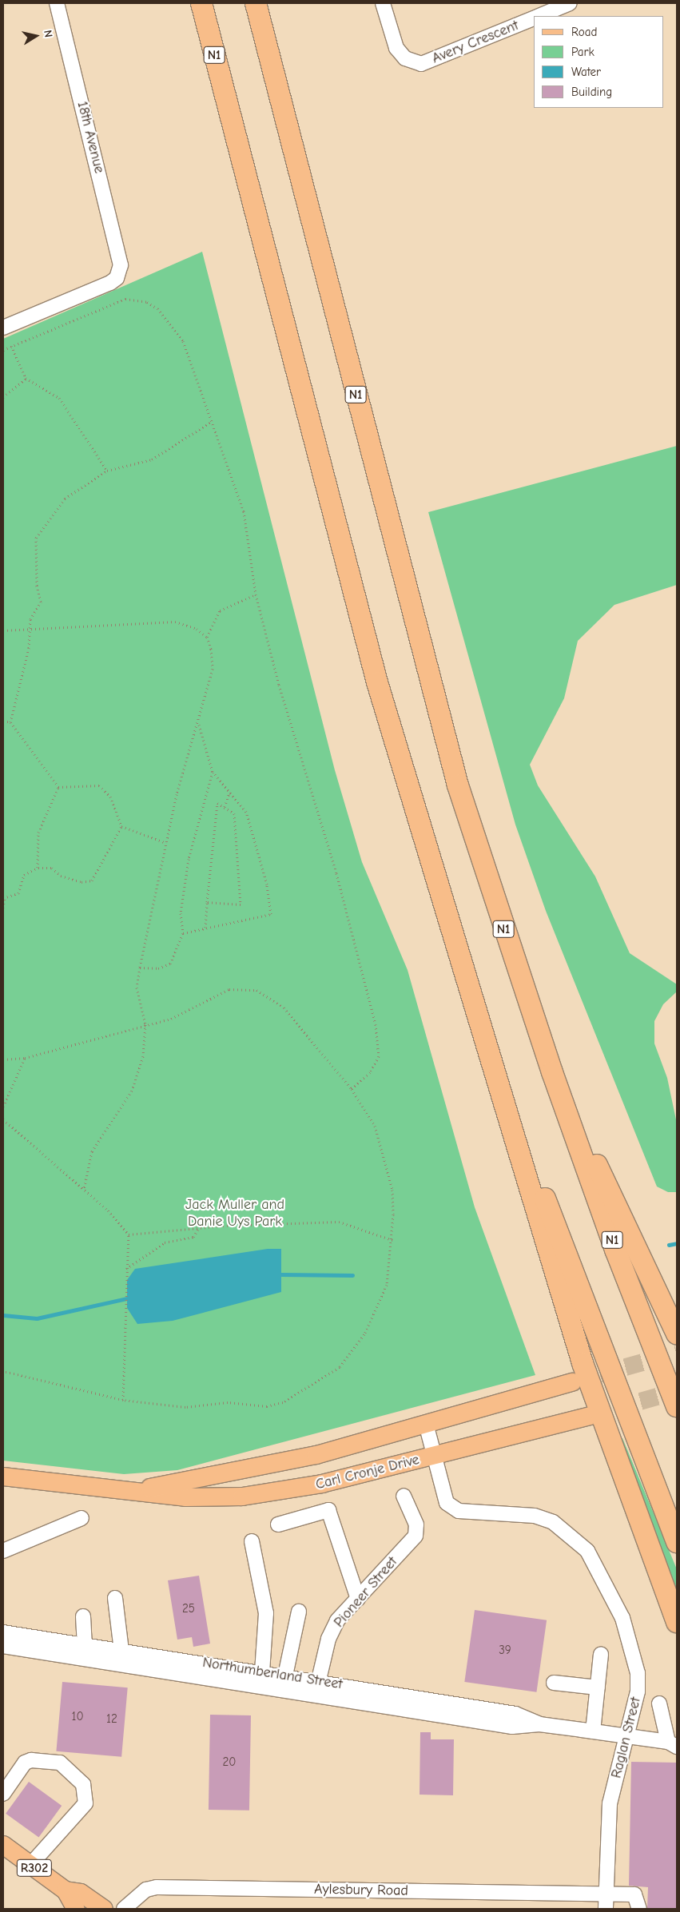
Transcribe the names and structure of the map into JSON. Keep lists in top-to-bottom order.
{
  "streets": {
    "highway": ["N1"],
    "main road": ["Carl Cronje Drive", "R302"],
    "street": [
      "Avery Crescent",
      "18th Avenue",
      "Pioneer Street",
      "Northumberland Street",
      "Raglan Street",
      "Aylesbury Road"
    ]
  },
  "crossings": [
    ["Carl Cronje Drive", "Raglan Street"],
    ["Pioneer Street", "Northumberland Street"],
    ["Northumberland Street", "Raglan Street"],
    ["Raglan Street", "Aylesbury Road"]
  ],
  "parks": ["Jack Muller and Danie Uys Park"],
  "house_numbers": [
    "25",
    "39",
    "10",
    "12",
    "20"
  ],
  "legend": [
    "Road",
    "Park",
    "Water",
    "Building"
  ],
  "north": "right"
}
